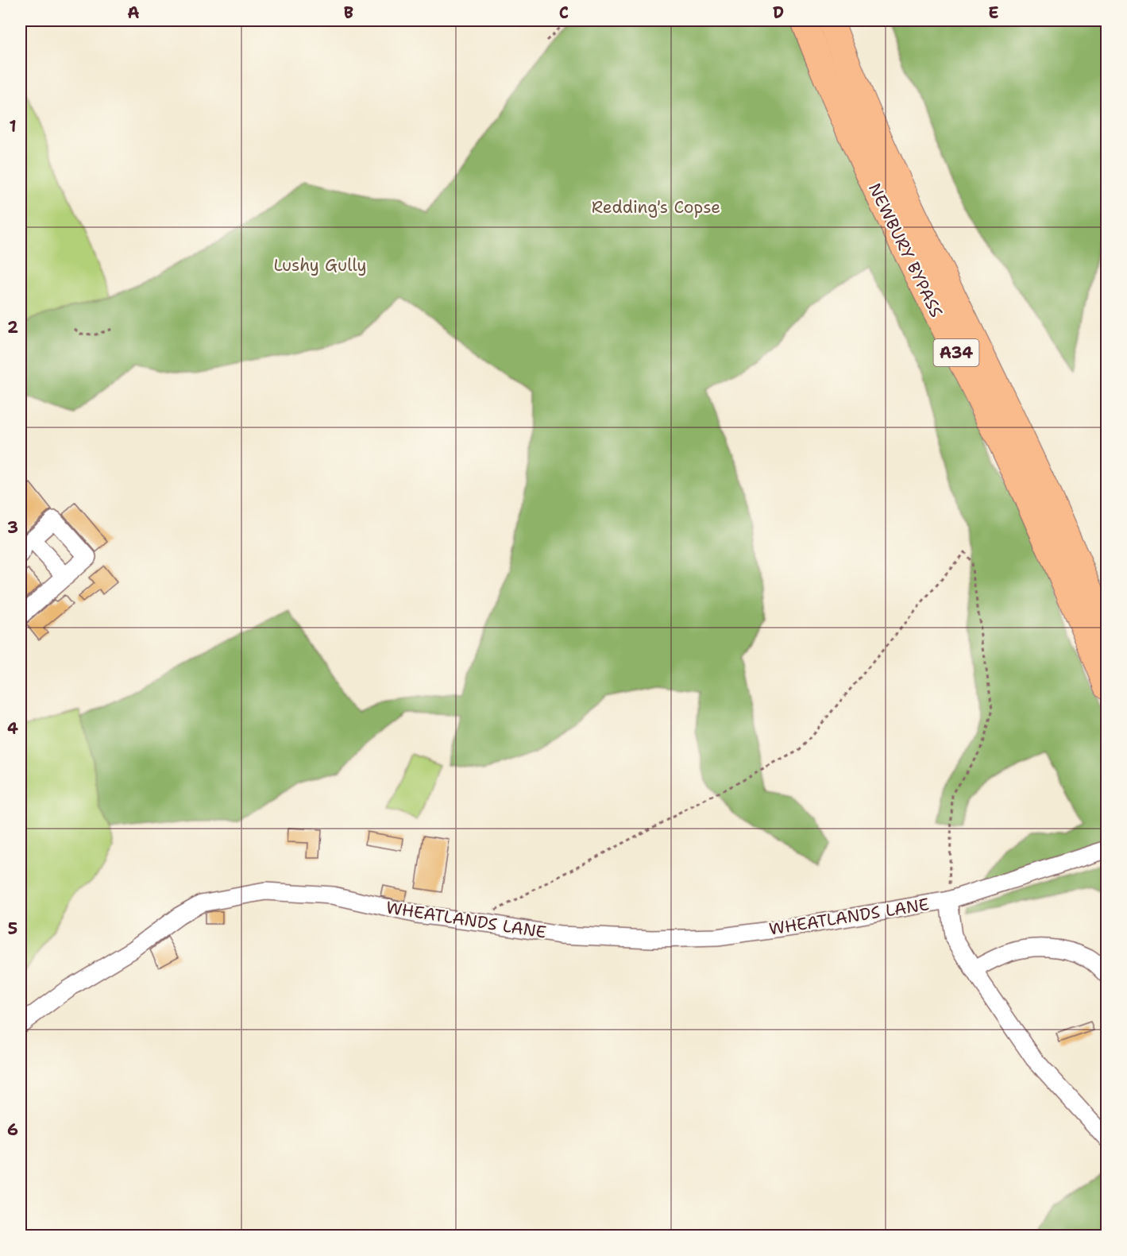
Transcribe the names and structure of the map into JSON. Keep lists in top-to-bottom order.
{
  "streets": {
    "highway": ["NEWBURY BYPASS", "A34"],
    "street": ["WHEATLANDS LANE"]
  },
  "parks": ["Redding's Copse", "Lushy Gully"],
  "grid": {
    "columns": [
      "A",
      "B",
      "C",
      "D",
      "E"
    ],
    "rows": [
      "1",
      "2",
      "3",
      "4",
      "5",
      "6"
    ]
  }
}
